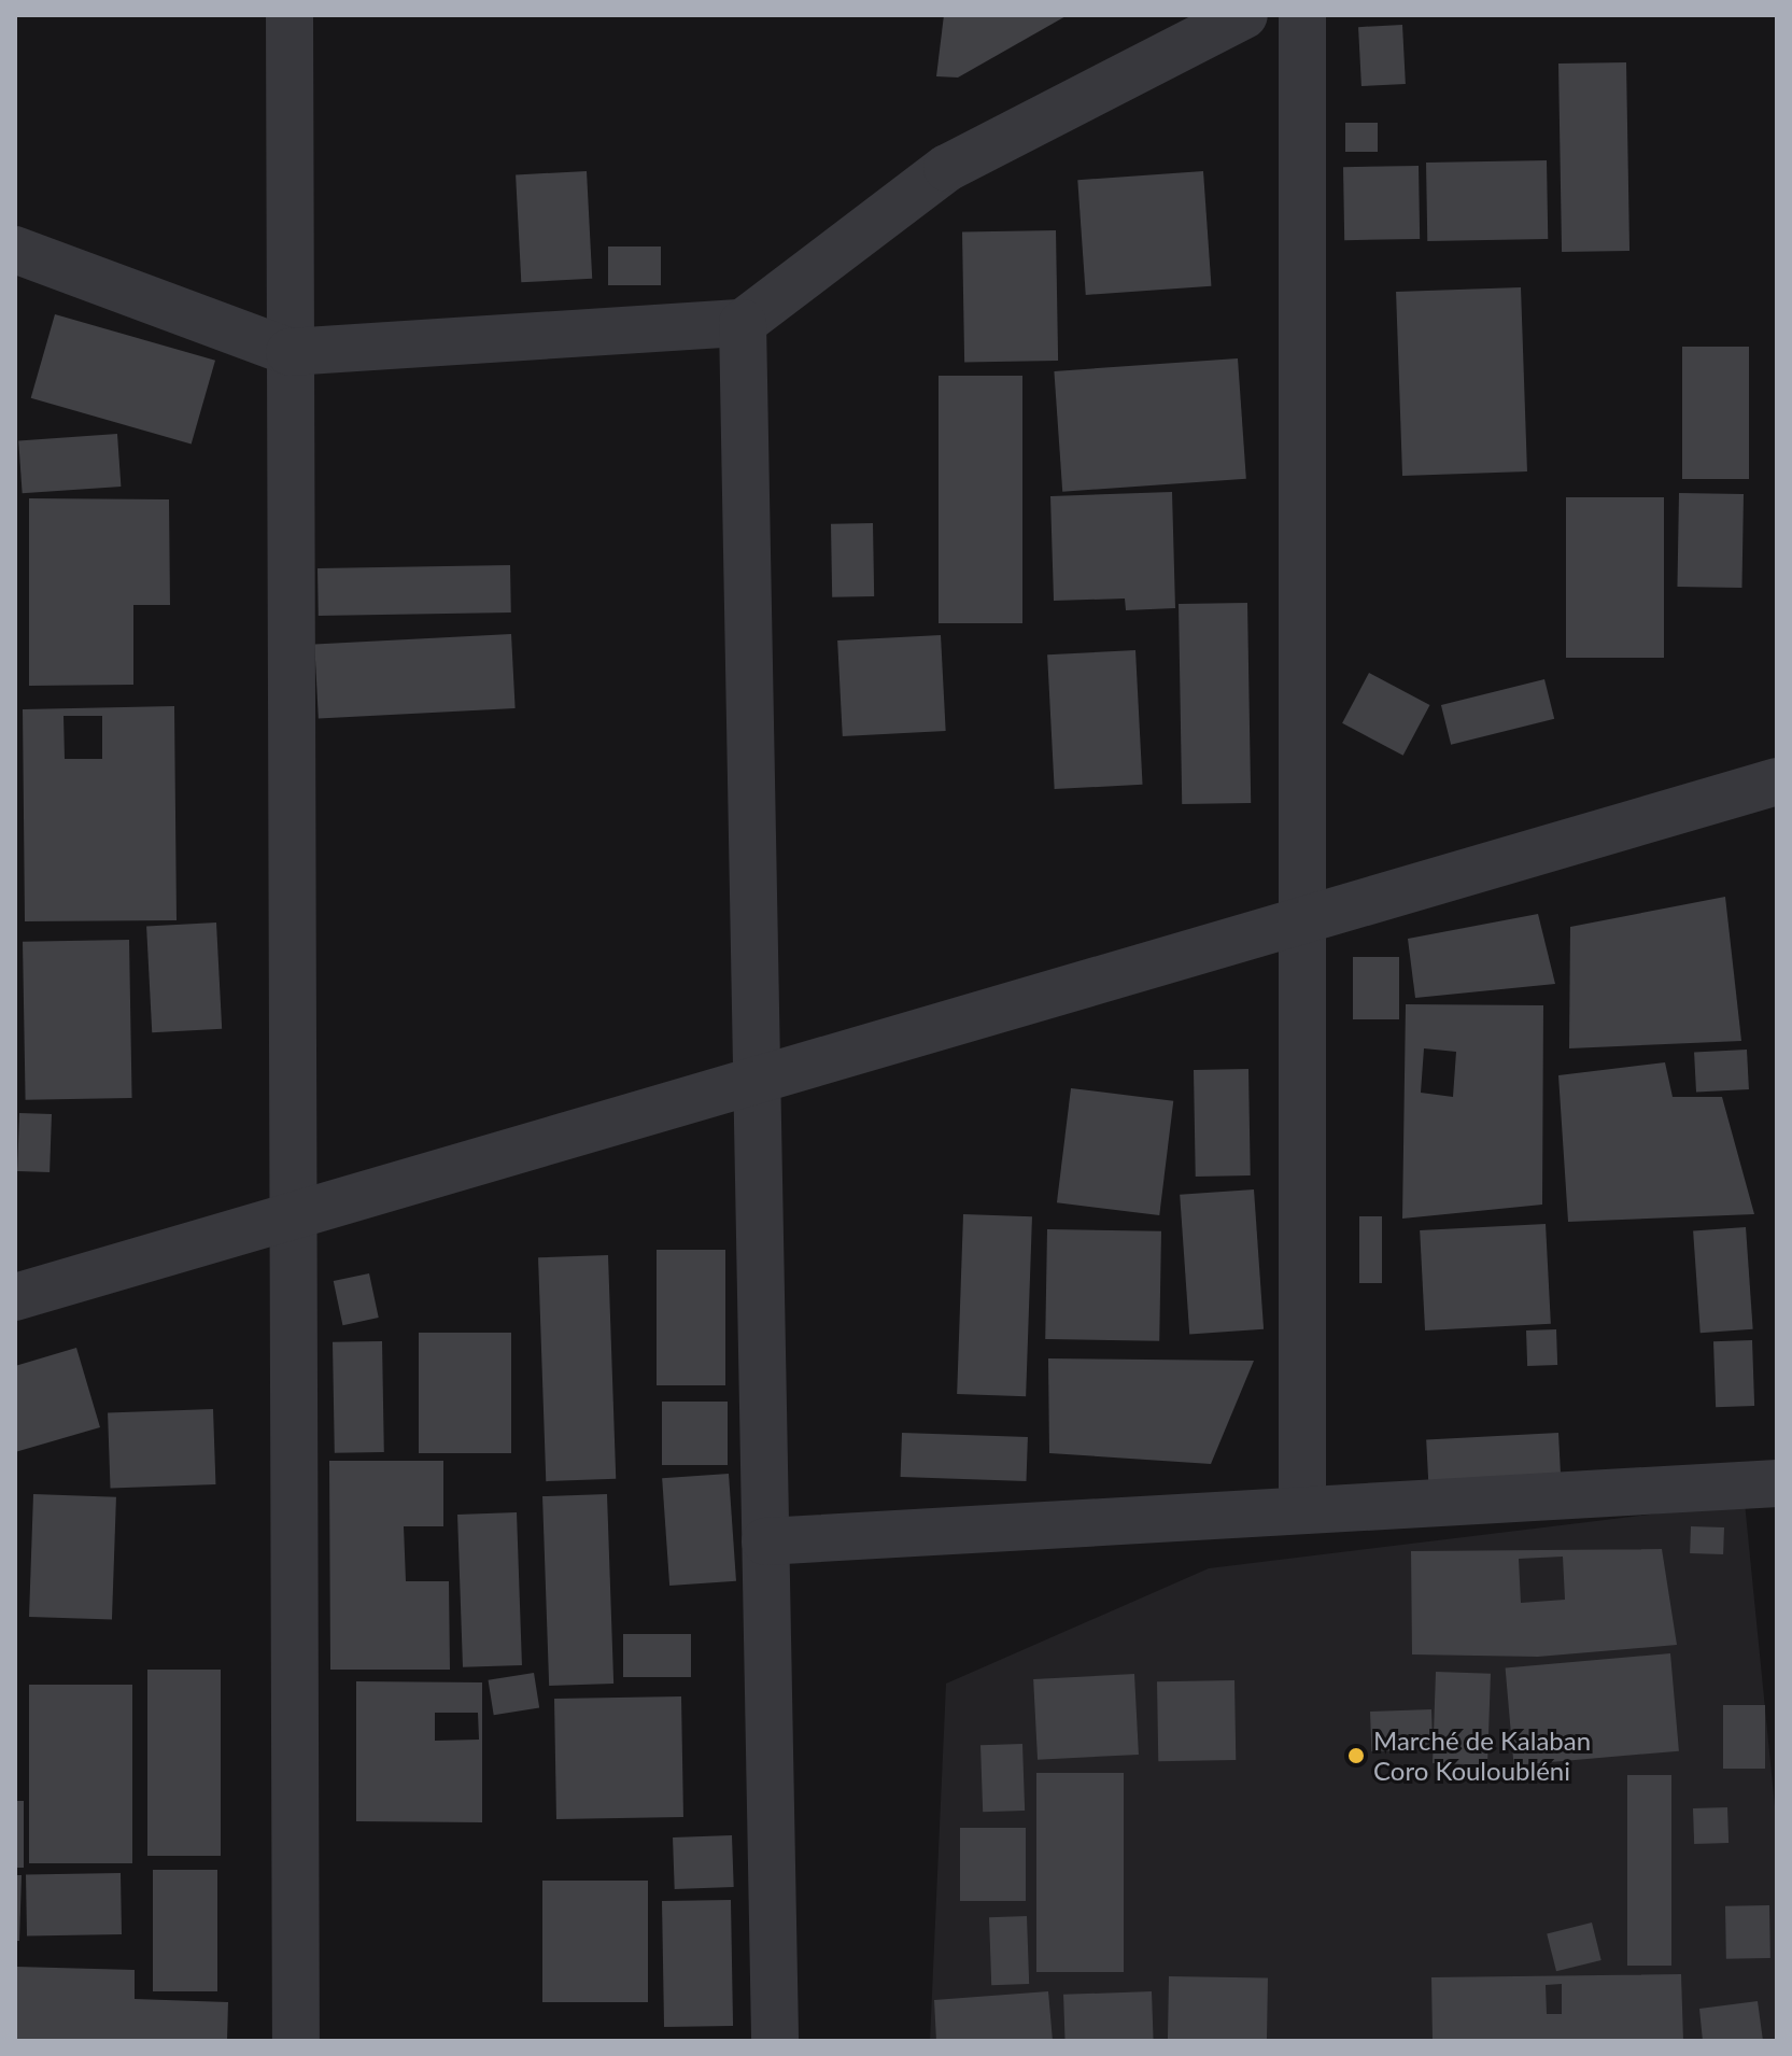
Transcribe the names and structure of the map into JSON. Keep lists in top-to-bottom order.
{
  "places": ["Marché de Kalaban Coro Kouloubléni"]
}
